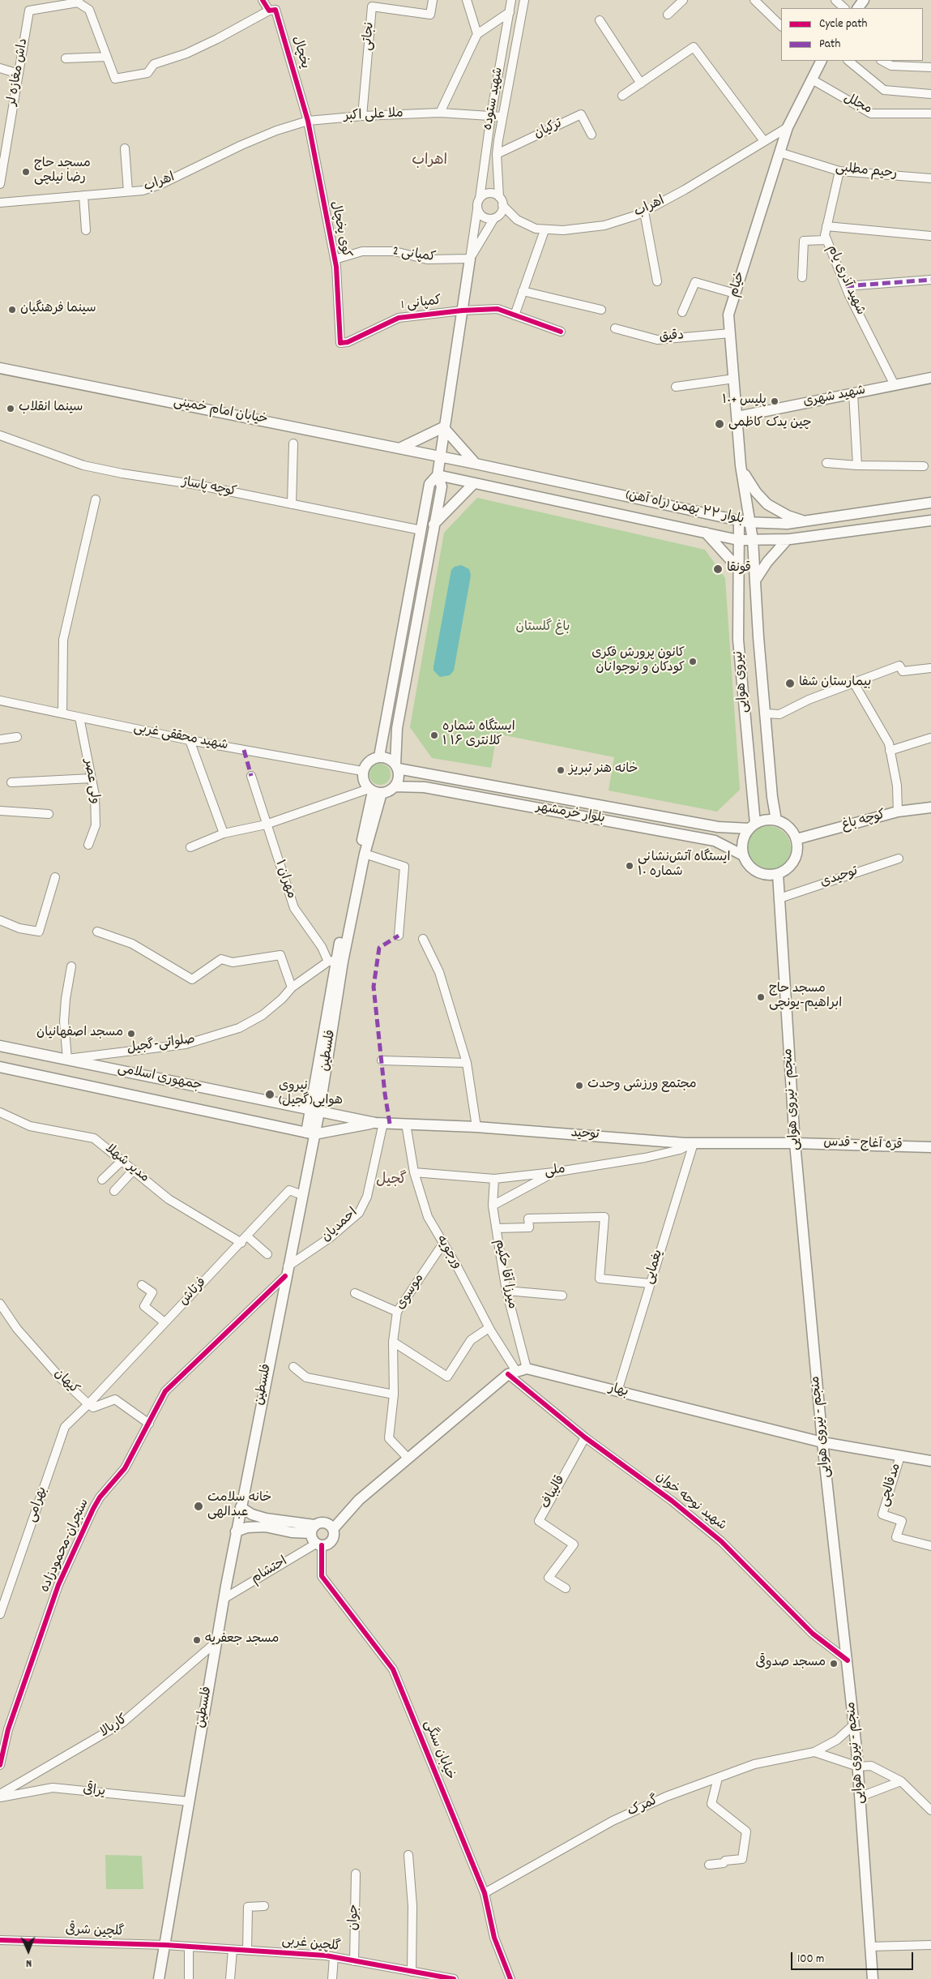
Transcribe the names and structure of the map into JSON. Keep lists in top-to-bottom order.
{
  "streets": {
    "main road": [
      "خیام",
      "شهید شهری",
      "خیابان امام خمینی",
      "بلوار ۲۲ بهمن (راه آهن)",
      "نیروی هوایی",
      "بلوار خرمشهر",
      "کوچه باغ",
      "فلسطین",
      "جمهوری اسلامی",
      "منجم - نیروی هوایی",
      "توحید",
      "قره آغاج - قدس",
      "بهار"
    ],
    "street": [
      "نجاتی",
      "یخچال",
      "داش مغازه لر",
      "شهید ستوده",
      "مجلل",
      "ملا علی اکبر",
      "ترکیان",
      "رحیم مطلبی",
      "اهراب",
      "کوی یخچال",
      "کمپانی 2",
      "شهید آذری یام",
      "کمپانی 1",
      "دقیق",
      "کوچه پاساژ",
      "شهید محققی غربی",
      "ولی عصر",
      "توحیدی",
      "مهران ۱",
      "صلواتی-گجیل",
      "مدیر شهلا",
      "ملی",
      "احمدیان",
      "ورجویه",
      "یغمایی",
      "میرزا آقا حکیم",
      "فرتاش",
      "موسوی",
      "کیهان",
      "مدقالچی",
      "قالیباف",
      "شهید نوحه خوان",
      "بهرامی",
      "سنجران-محمودزاده",
      "احتشام",
      "کاربالا",
      "خیابان سنگی",
      "یراقی",
      "گمرک",
      "جوان",
      "گلچین شرقی",
      "گلچین غربی"
    ]
  },
  "crossings": [
    ["نجاتی", "ملا علی اکبر"],
    ["یخچال", "ملا علی اکبر"],
    ["یخچال", "اهراب"],
    ["یخچال", "کوی یخچال"],
    ["شهید ستوده", "ملا علی اکبر"],
    ["شهید ستوده", "ترکیان"],
    ["شهید ستوده", "اهراب"],
    ["مجلل", "خیام"],
    ["ملا علی اکبر", "اهراب"],
    ["ملا علی اکبر", "کوی یخچال"],
    ["رحیم مطلبی", "شهید آذری یام"],
    ["رحیم مطلبی", "خیام"],
    ["اهراب", "کوی یخچال"],
    ["اهراب", "خیام"],
    ["کوی یخچال", "کمپانی 2"],
    ["کوی یخچال", "کمپانی 1"],
    ["شهید آذری یام", "شهید شهری"],
    ["خیام", "دقیق"],
    ["خیام", "شهید شهری"],
    ["خیام", "بلوار ۲۲ بهمن (راه آهن)"],
    ["خیام", "نیروی هوایی"],
    ["خیابان امام خمینی", "بلوار ۲۲ بهمن (راه آهن)"],
    ["بلوار ۲۲ بهمن (راه آهن)", "نیروی هوایی"],
    ["نیروی هوایی", "بلوار خرمشهر"],
    ["نیروی هوایی", "کوچه باغ"],
    ["نیروی هوایی", "منجم - نیروی هوایی"],
    ["شهید محققی غربی", "ولی عصر"],
    ["شهید محققی غربی", "بلوار خرمشهر"],
    ["شهید محققی غربی", "فلسطین"],
    ["بلوار خرمشهر", "کوچه باغ"],
    ["بلوار خرمشهر", "فلسطین"],
    ["بلوار خرمشهر", "منجم - نیروی هوایی"],
    ["کوچه باغ", "منجم - نیروی هوایی"],
    ["توحیدی", "منجم - نیروی هوایی"],
    ["مهران ۱", "صلواتی-گجیل"],
    ["مهران ۱", "فلسطین"],
    ["صلواتی-گجیل", "فلسطین"],
    ["صلواتی-گجیل", "جمهوری اسلامی"],
    ["فلسطین", "جمهوری اسلامی"],
    ["فلسطین", "احمدیان"],
    ["فلسطین", "فرتاش"],
    ["فلسطین", "سنجران-محمودزاده"],
    ["فلسطین", "احتشام"],
    ["فلسطین", "کاربالا"],
    ["فلسطین", "یراقی"],
    ["فلسطین", "گلچین شرقی"],
    ["فلسطین", "گلچین غربی"],
    ["جمهوری اسلامی", "توحید"],
    ["جمهوری اسلامی", "احمدیان"],
    ["منجم - نیروی هوایی", "توحید"],
    ["منجم - نیروی هوایی", "قره آغاج - قدس"],
    ["منجم - نیروی هوایی", "بهار"],
    ["منجم - نیروی هوایی", "شهید نوحه خوان"],
    ["منجم - نیروی هوایی", "گمرک"],
    ["توحید", "قره آغاج - قدس"],
    ["توحید", "ملی"],
    ["توحید", "احمدیان"],
    ["توحید", "ورجویه"],
    ["توحید", "یغمایی"],
    ["مدیر شهلا", "فرتاش"],
    ["ملی", "ورجویه"],
    ["ملی", "یغمایی"],
    ["ملی", "میرزا آقا حکیم"],
    ["احمدیان", "سنجران-محمودزاده"],
    ["ورجویه", "موسوی"],
    ["ورجویه", "بهار"],
    ["ورجویه", "شهید نوحه خوان"],
    ["یغمایی", "بهار"],
    ["میرزا آقا حکیم", "بهار"],
    ["فرتاش", "کیهان"],
    ["فرتاش", "بهرامی"],
    ["موسوی", "بهار"],
    ["کیهان", "بهرامی"],
    ["کیهان", "سنجران-محمودزاده"],
    ["بهار", "مدقالچی"],
    ["بهار", "شهید نوحه خوان"],
    ["بهار", "احتشام"],
    ["بهار", "خیابان سنگی"],
    ["قالیباف", "شهید نوحه خوان"],
    ["احتشام", "خیابان سنگی"],
    ["کاربالا", "یراقی"],
    ["خیابان سنگی", "گمرک"],
    ["جوان", "گلچین غربی"],
    ["گلچین شرقی", "گلچین غربی"]
  ],
  "districts": ["اهراب", "گجیل"],
  "parks": ["باغ گلستان"],
  "places": [
    "مسجد حاج رضا نیلچی",
    "سینما فرهنگیان",
    "پلیس +۱۰",
    "سینما انقلاب",
    "چین یدک کاظمی",
    "قونقا",
    "کانون پرورش فکری کودکان و نوجوانان",
    "بیمارستان شفا",
    "ایستگاه شماره ۱ کلانتری ۱۶",
    "خانه هنر تبریز",
    "ایستگاه آتش‌نشانی شماره ۱۰",
    "مسجد حاج ابراهیم-یونچی",
    "مسجد اصفهانیان",
    "مجتمع ورزشی وحدت",
    "نیروی هوایی(گجیل)",
    "خانه سلامت عبدالهی",
    "مسجد جعفریه",
    "مسجد صدوقی"
  ],
  "legend": ["Cycle path", "Path"],
  "scale_bar": "100 m",
  "north": "bottom"
}
